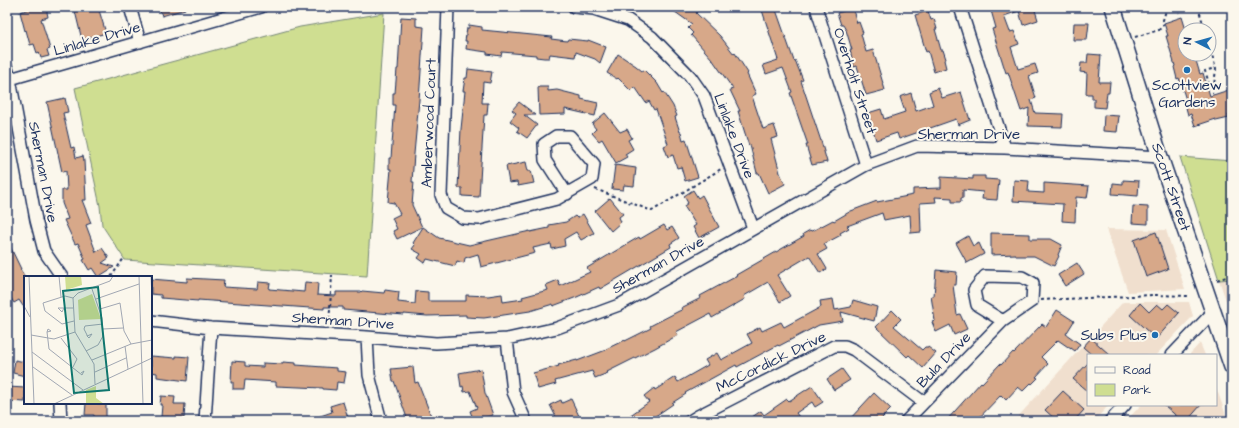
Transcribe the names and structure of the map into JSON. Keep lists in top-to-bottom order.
{
  "streets": {
    "main road": ["Scott Street"],
    "street": [
      "Linlake Drive",
      "Overholt Street",
      "Amberwood Court",
      "Sherman Drive",
      "Bula Drive",
      "McCordick Drive"
    ]
  },
  "crossings": [
    ["Linlake Drive", "Sherman Drive"],
    ["Overholt Street", "Sherman Drive"],
    ["Sherman Drive", "Scott Street"],
    ["Bula Drive", "McCordick Drive"]
  ],
  "places": ["Scottview Gardens", "Subs Plus"],
  "legend": ["Road", "Park"],
  "north": "left"
}
